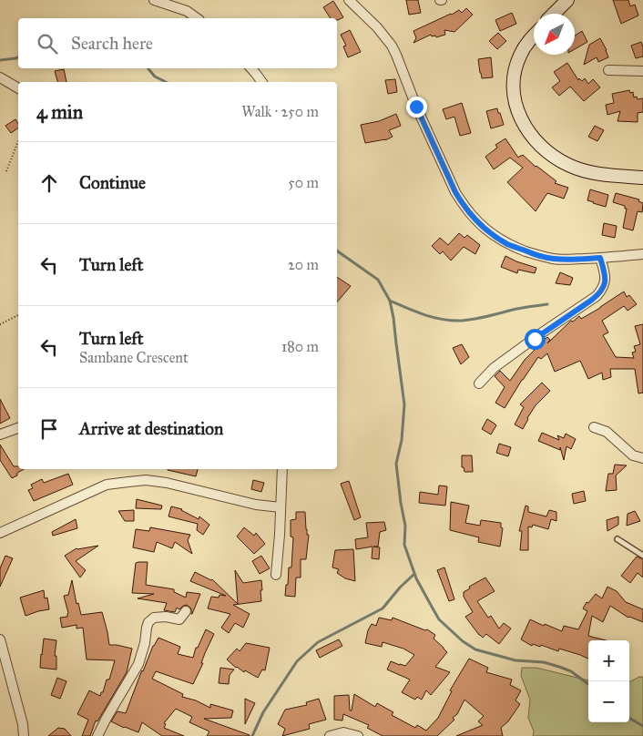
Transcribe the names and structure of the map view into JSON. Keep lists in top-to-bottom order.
{
  "north": "bottom left",
  "page": {
    "search": "Search here",
    "heading": ["4 min", "Walk · 250 m"],
    "list": [
      ["Continue", "50 m"],
      ["Turn left", "20 m"],
      ["Turn left", "Sambane Crescent", "180 m"],
      "Arrive at destination"
    ],
    "map_buttons": ["+", "−"]
  }
}
